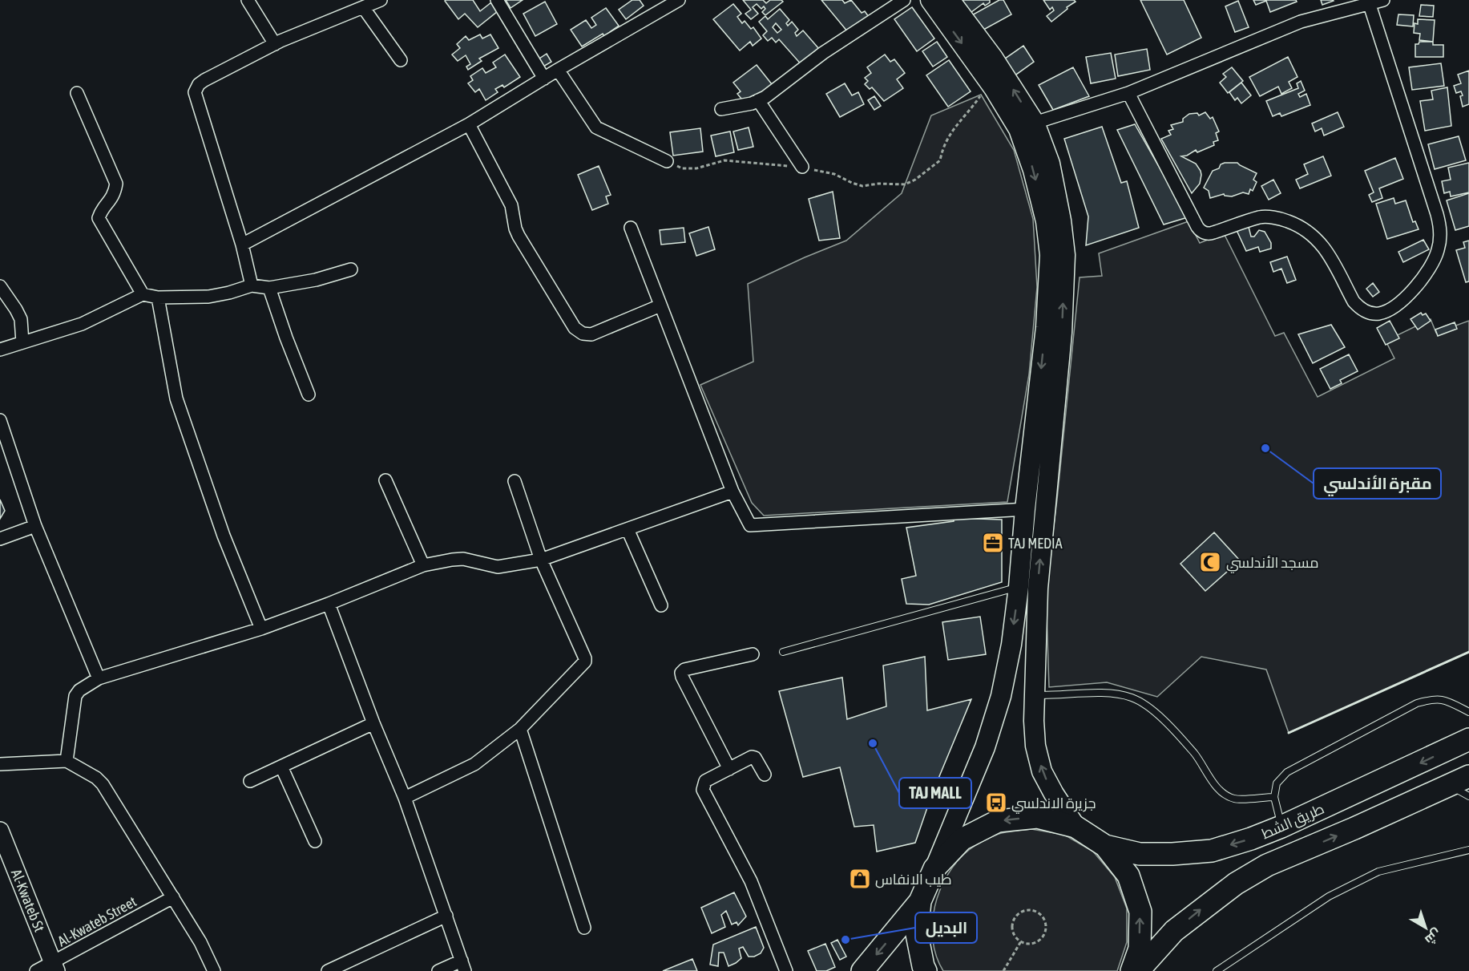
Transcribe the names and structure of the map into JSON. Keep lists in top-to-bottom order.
{
  "streets": {
    "highway": ["طريق الشط"],
    "street": ["Al-Kwateb St", "Al-Kwateb Street"]
  },
  "crossings": [
    ["Al-Kwateb St", "Al-Kwateb Street"]
  ],
  "places": {
    "other": ["مقبرة الأندلسي", "TAJ MALL", "البديل"],
    "office": ["TAJ MEDIA"],
    "mosque": ["مسجد الأندلسي"],
    "bus stop": ["جزيرة الاندلسي"],
    "shop": ["طيب الانفاس"]
  },
  "north": "bottom right"
}
